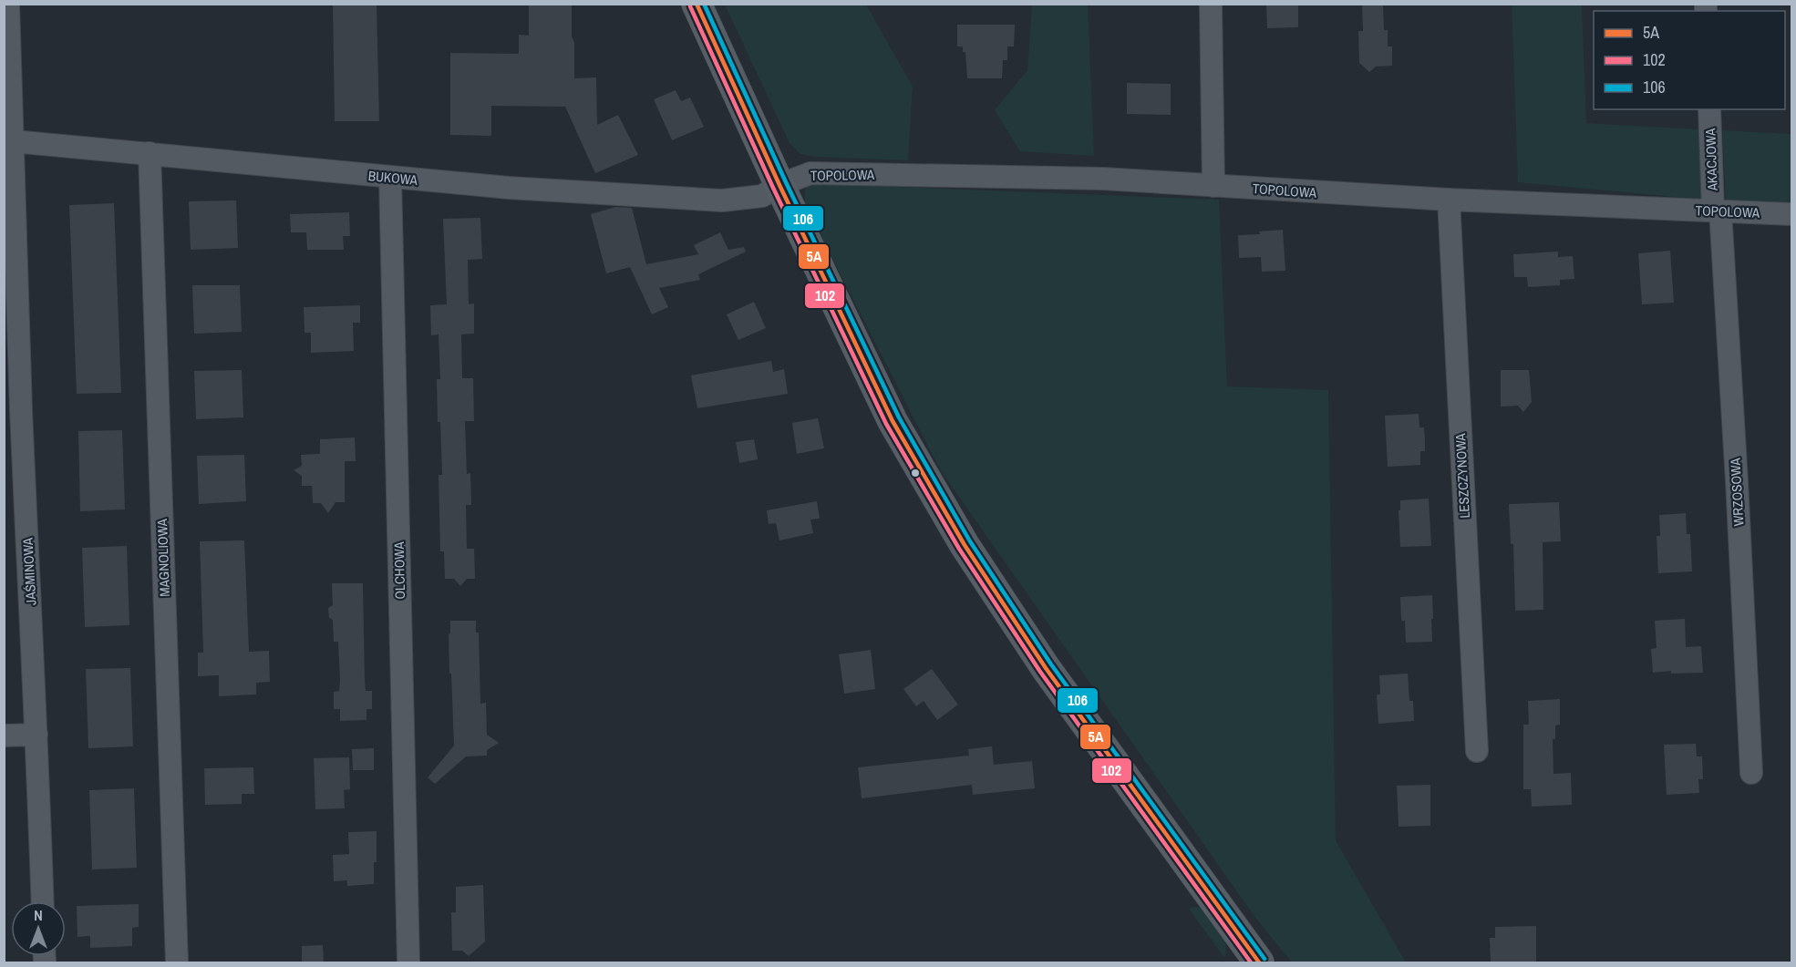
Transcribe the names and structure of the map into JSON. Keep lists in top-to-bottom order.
{
  "streets": {
    "street": [
      "AKACJOWA",
      "TOPOLOWA",
      "BUKOWA",
      "LESZCZYNOWA",
      "WRZOSOWA",
      "MAGNOLIOWA",
      "OLCHOWA",
      "JAŚMINOWA"
    ]
  },
  "crossings": [
    ["AKACJOWA", "TOPOLOWA"],
    ["AKACJOWA", "WRZOSOWA"],
    ["TOPOLOWA", "BUKOWA"],
    ["TOPOLOWA", "LESZCZYNOWA"],
    ["TOPOLOWA", "WRZOSOWA"],
    ["BUKOWA", "MAGNOLIOWA"],
    ["BUKOWA", "OLCHOWA"],
    ["BUKOWA", "JAŚMINOWA"]
  ],
  "lines": ["transit line 5A", "transit line 106", "transit line 102"],
  "legend": ["5A", "102", "106"],
  "north": "top"
}
